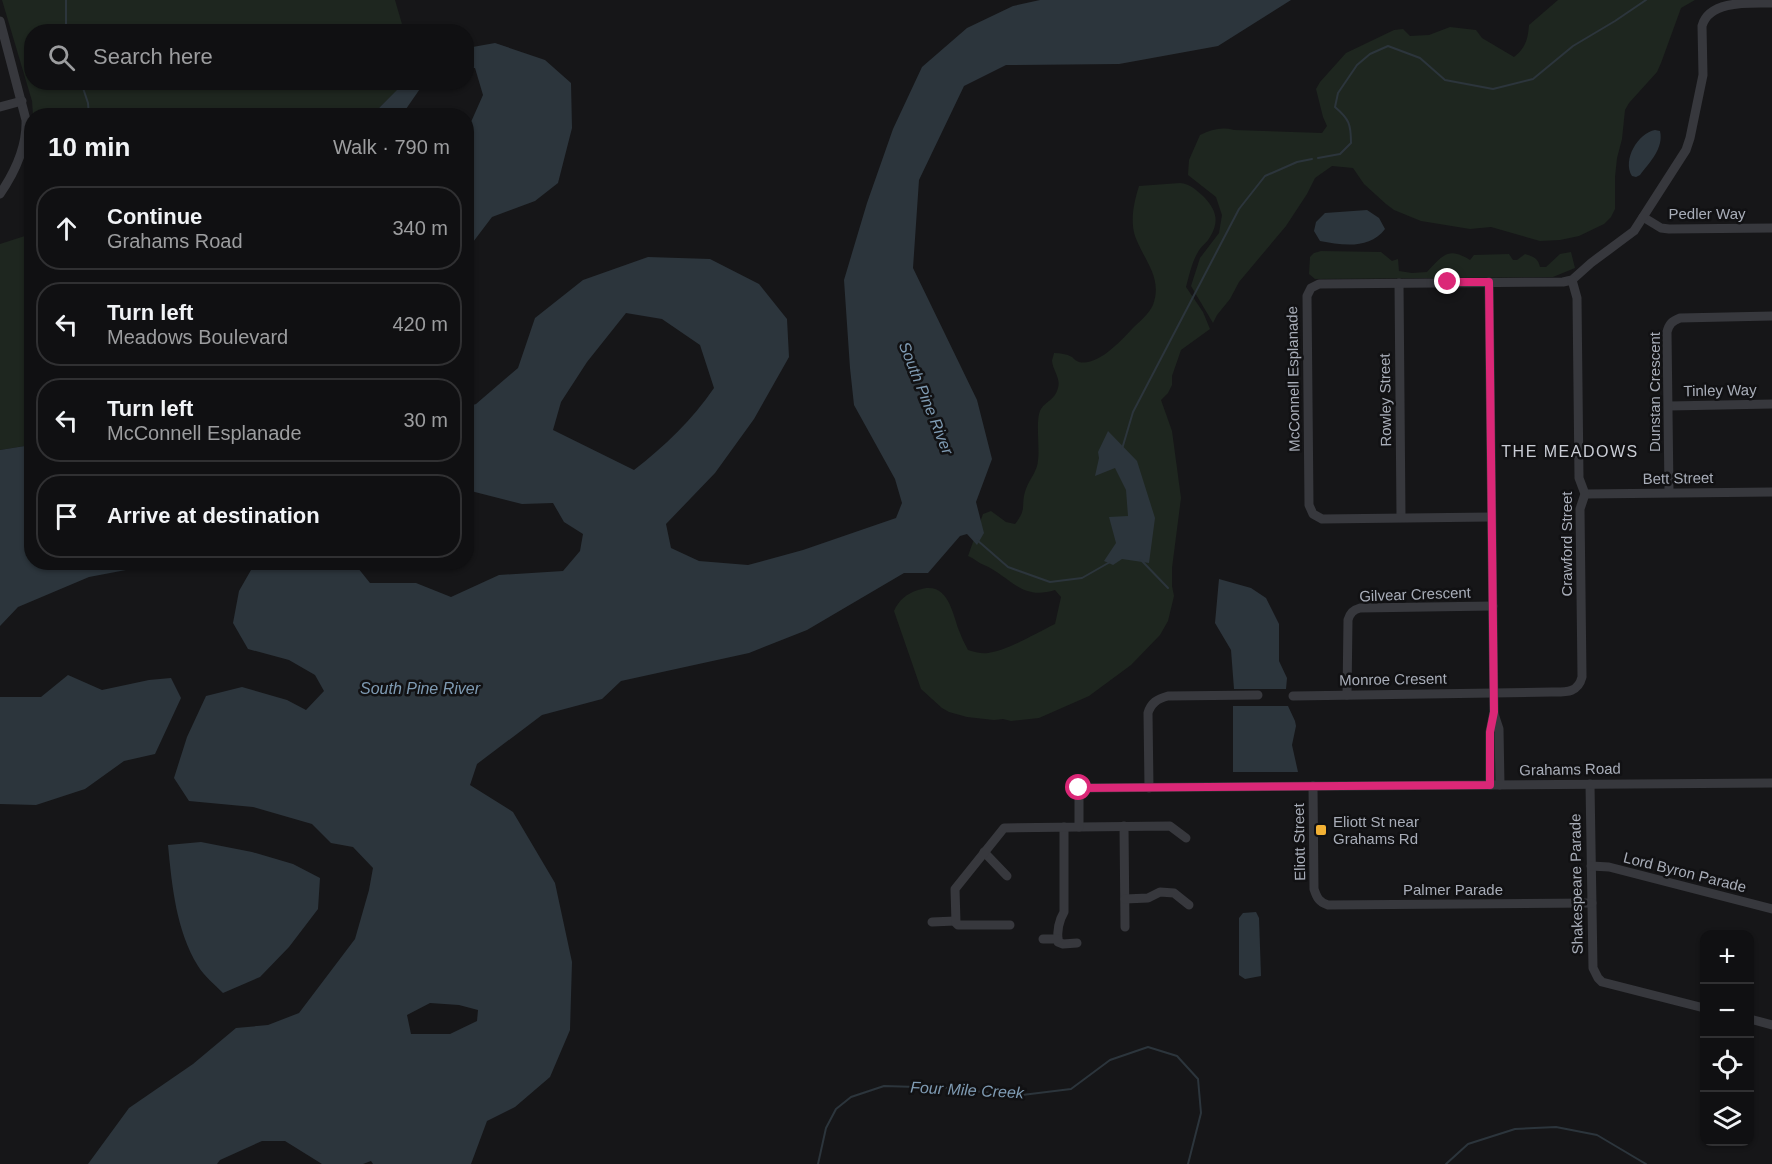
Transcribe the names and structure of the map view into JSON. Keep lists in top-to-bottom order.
{
  "streets": {
    "street": [
      "Pedler Way",
      "McConnell Esplanade",
      "Tinley Way",
      "Dunstan Crescent",
      "Rowley Street",
      "Bett Street",
      "Crawford Street",
      "Gilvear Crescent",
      "Monroe Cresent",
      "Grahams Road",
      "Eliott Street",
      "Lord Byron Parade",
      "Shakespeare Parade",
      "Palmer Parade"
    ]
  },
  "crossings": [
    ["McConnell Esplanade", "Rowley Street"],
    ["McConnell Esplanade", "Crawford Street"],
    ["Tinley Way", "Dunstan Crescent"],
    ["Dunstan Crescent", "Bett Street"],
    ["Bett Street", "Crawford Street"],
    ["Crawford Street", "Monroe Cresent"],
    ["Gilvear Crescent", "Monroe Cresent"],
    ["Grahams Road", "Eliott Street"],
    ["Grahams Road", "Shakespeare Parade"],
    ["Eliott Street", "Palmer Parade"],
    ["Lord Byron Parade", "Shakespeare Parade"],
    ["Shakespeare Parade", "Palmer Parade"]
  ],
  "districts": ["THE MEADOWS"],
  "water": ["South Pine River", "Four Mile Creek"],
  "places": {
    "transit": ["Eliott St near Grahams Rd"]
  },
  "page": {
    "search": "Search here",
    "heading": ["10 min", "Walk · 790 m"],
    "list": [
      ["Continue", "Grahams Road", "340 m"],
      ["Turn left", "Meadows Boulevard", "420 m"],
      ["Turn left", "McConnell Esplanade", "30 m"],
      "Arrive at destination"
    ],
    "map_buttons": ["+", "−"]
  }
}
